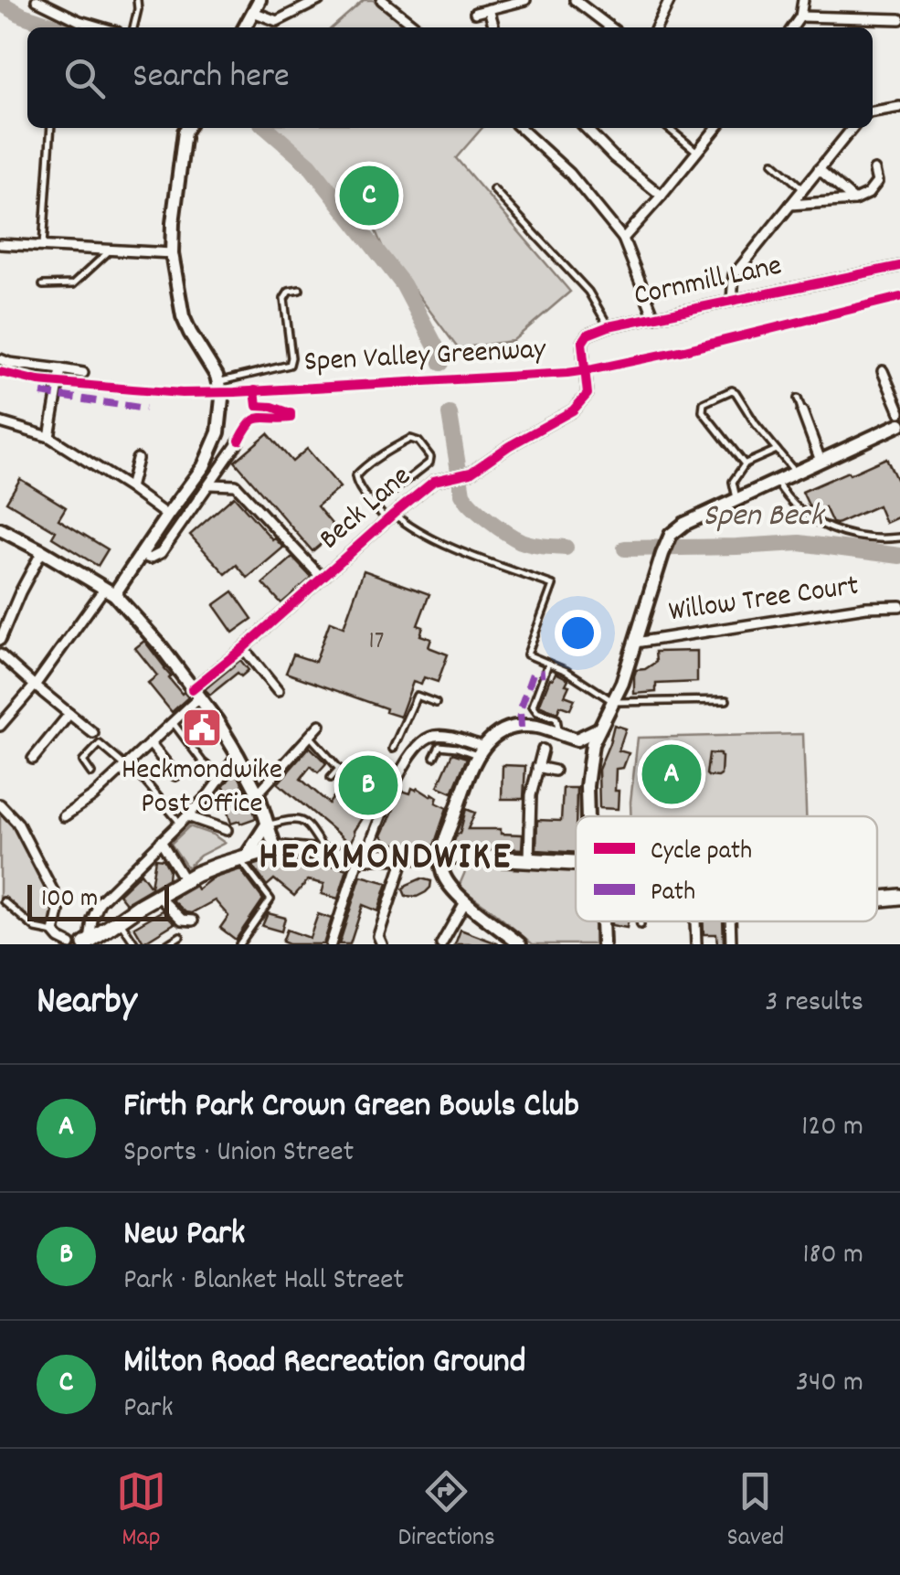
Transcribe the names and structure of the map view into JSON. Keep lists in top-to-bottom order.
{
  "streets": {
    "street": ["Cornmill Lane", "Beck Lane", "Willow Tree Court"],
    "cycle path": ["Spen Valley Greenway"]
  },
  "crossings": [
    ["Cornmill Lane", "Beck Lane"]
  ],
  "districts": ["HECKMONDWIKE"],
  "water": ["Spen Beck"],
  "places": {
    "public building": ["Heckmondwike Post Office"]
  },
  "house_numbers": ["17"],
  "legend": ["Cycle path", "Path"],
  "scale_bar": "100 m",
  "page": {
    "search": "Search here",
    "pins": ["C", "A", "B"],
    "scale": "100 m",
    "heading": ["Nearby", "3 results"],
    "list": [
      {
        "mark": "A",
        "name": "Firth Park Crown Green Bowls Club",
        "note": "Sports · Union Street",
        "value": "120 m"
      },
      {
        "mark": "B",
        "name": "New Park",
        "note": "Park · Blanket Hall Street",
        "value": "180 m"
      },
      {
        "mark": "C",
        "name": "Milton Road Recreation Ground",
        "note": "Park",
        "value": "340 m"
      }
    ],
    "nav": ["Map", "Directions", "Saved"]
  }
}
